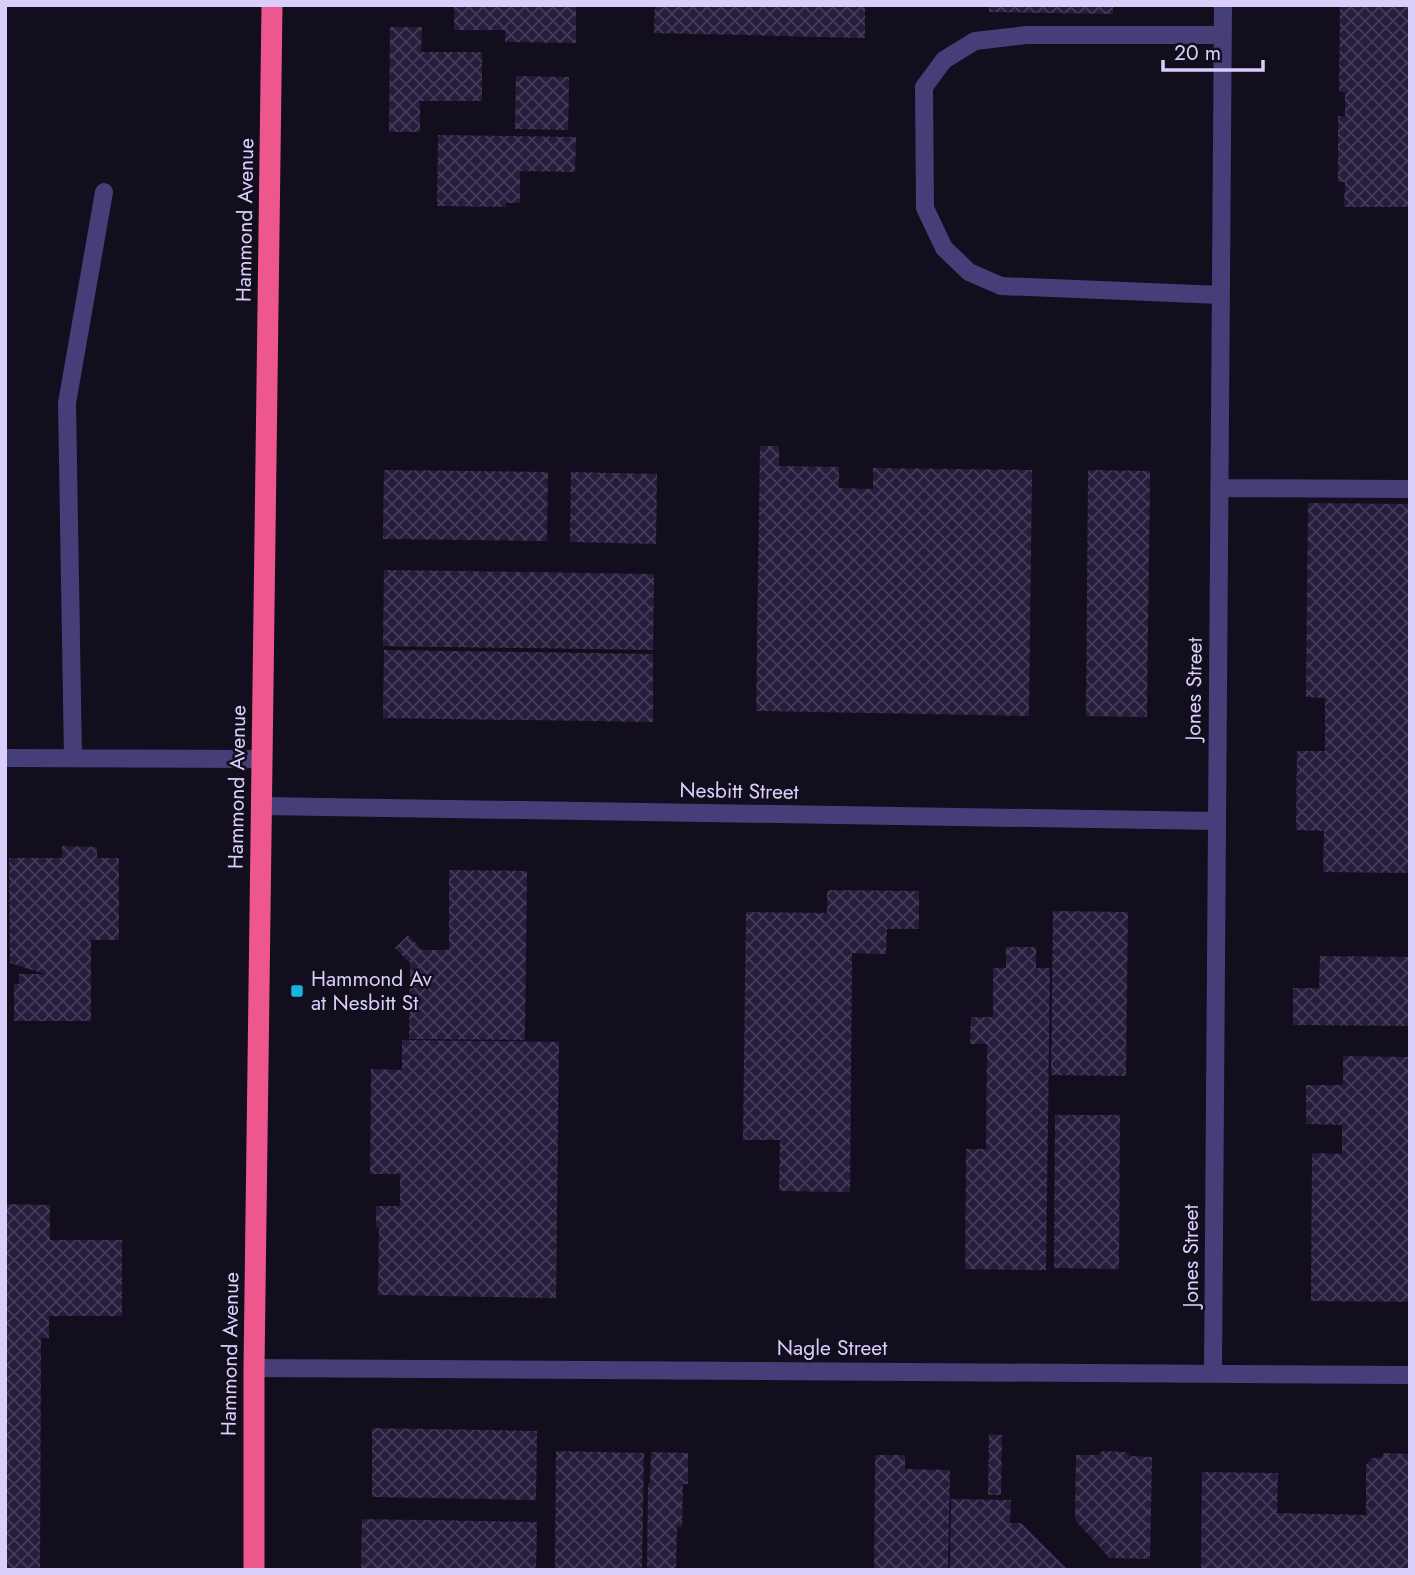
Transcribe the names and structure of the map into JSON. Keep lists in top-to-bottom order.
{
  "streets": {
    "highway": ["Hammond Avenue"],
    "street": ["Jones Street", "Nesbitt Street", "Nagle Street"]
  },
  "crossings": [
    ["Hammond Avenue", "Nesbitt Street"],
    ["Hammond Avenue", "Nagle Street"],
    ["Jones Street", "Nesbitt Street"],
    ["Jones Street", "Nagle Street"]
  ],
  "places": {
    "transit": ["Hammond Av at Nesbitt St"]
  },
  "scale_bar": "20 m"
}
